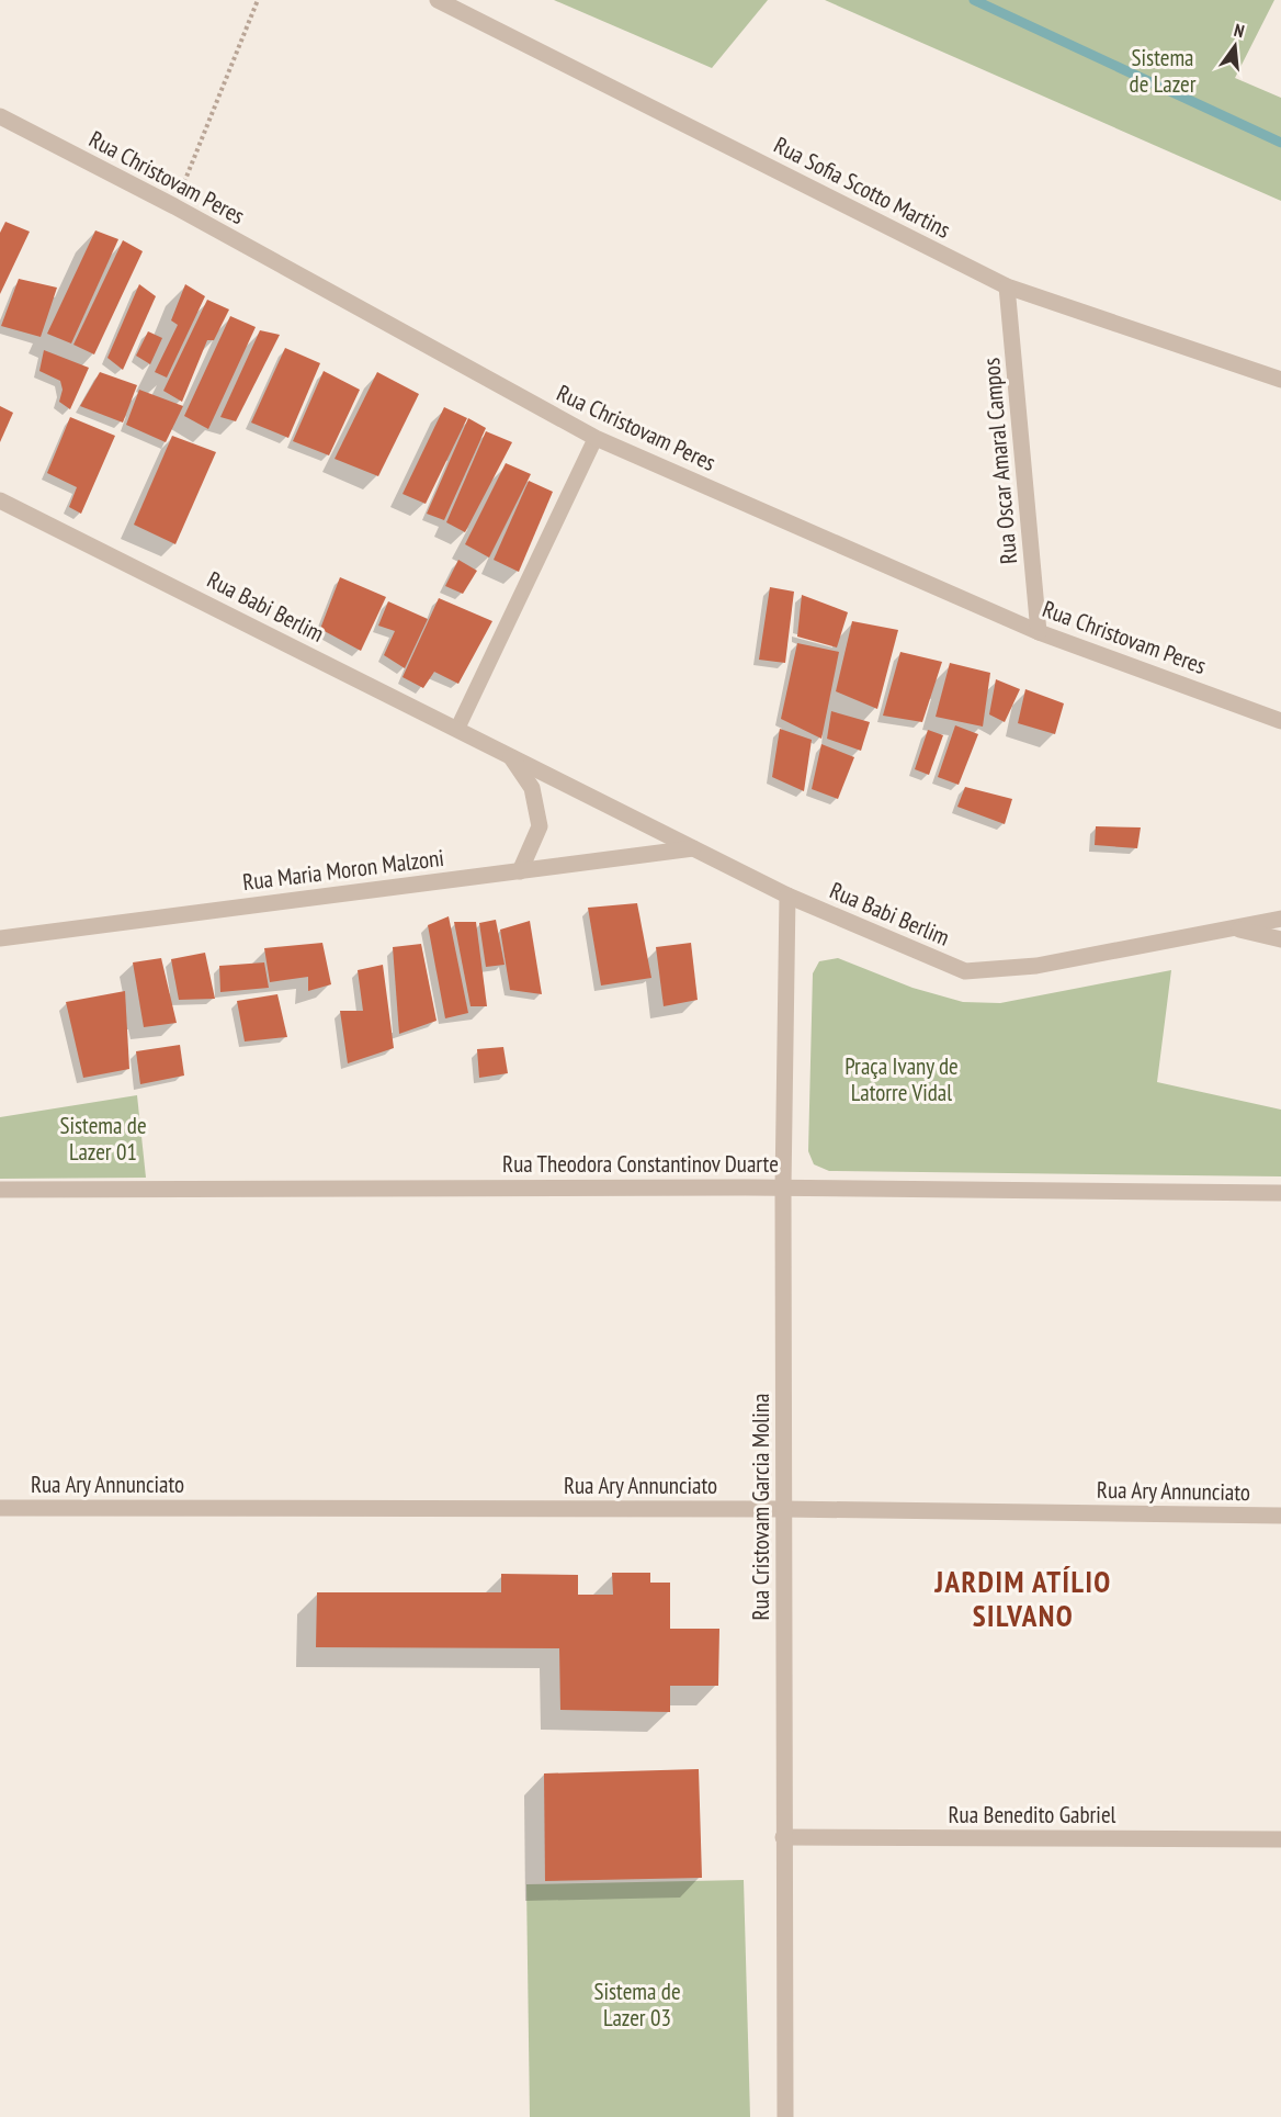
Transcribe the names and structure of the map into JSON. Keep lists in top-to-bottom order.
{
  "streets": {
    "street": [
      "Rua Christovam Peres",
      "Rua Sofia Scotto Martins",
      "Rua Oscar Amaral Campos",
      "Rua Babi Berlim",
      "Rua Maria Moron Malzoni",
      "Rua Theodora Constantinov Duarte",
      "Rua Ary Annunciato",
      "Rua Cristovam Garcia Molina",
      "Rua Benedito Gabriel"
    ]
  },
  "crossings": [
    ["Rua Christovam Peres", "Rua Oscar Amaral Campos"],
    ["Rua Sofia Scotto Martins", "Rua Oscar Amaral Campos"],
    ["Rua Babi Berlim", "Rua Maria Moron Malzoni"],
    ["Rua Babi Berlim", "Rua Cristovam Garcia Molina"],
    ["Rua Theodora Constantinov Duarte", "Rua Cristovam Garcia Molina"],
    ["Rua Ary Annunciato", "Rua Cristovam Garcia Molina"],
    ["Rua Cristovam Garcia Molina", "Rua Benedito Gabriel"]
  ],
  "districts": ["JARDIM ATÍLIO SILVANO"],
  "parks": [
    "Sistema de Lazer",
    "Praça Ivany de Latorre Vidal",
    "Sistema de Lazer 01",
    "Sistema de Lazer 03"
  ],
  "north": "top"
}
